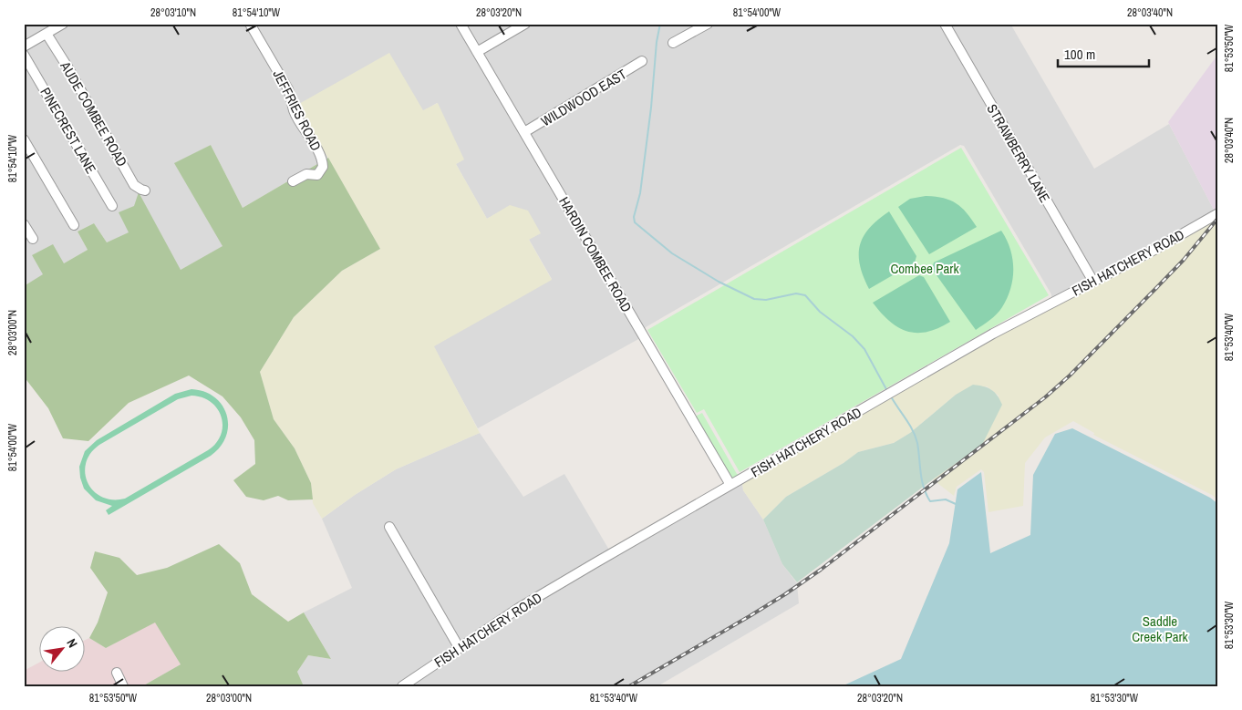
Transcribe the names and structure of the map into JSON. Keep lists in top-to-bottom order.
{
  "streets": {
    "street": [
      "WILDWOOD EAST",
      "JEFFRIES ROAD",
      "AUDE COMBEE ROAD",
      "PINECREST LANE",
      "STRAWBERRY LANE",
      "HARDIN COMBEE ROAD",
      "FISH HATCHERY ROAD"
    ]
  },
  "crossings": [
    ["WILDWOOD EAST", "HARDIN COMBEE ROAD"],
    ["STRAWBERRY LANE", "FISH HATCHERY ROAD"],
    ["HARDIN COMBEE ROAD", "FISH HATCHERY ROAD"]
  ],
  "parks": ["Combee Park", "Saddle Creek Park"],
  "scale_bar": "100 m",
  "north": "top right",
  "coordinates": [
    "28°03'10\"N",
    "81°54'10\"W",
    "28°03'20\"N",
    "81°54'00\"W",
    "28°03'40\"N",
    "81°53'50\"W",
    "28°03'00\"N",
    "81°53'40\"W",
    "81°53'30\"W"
  ]
}
